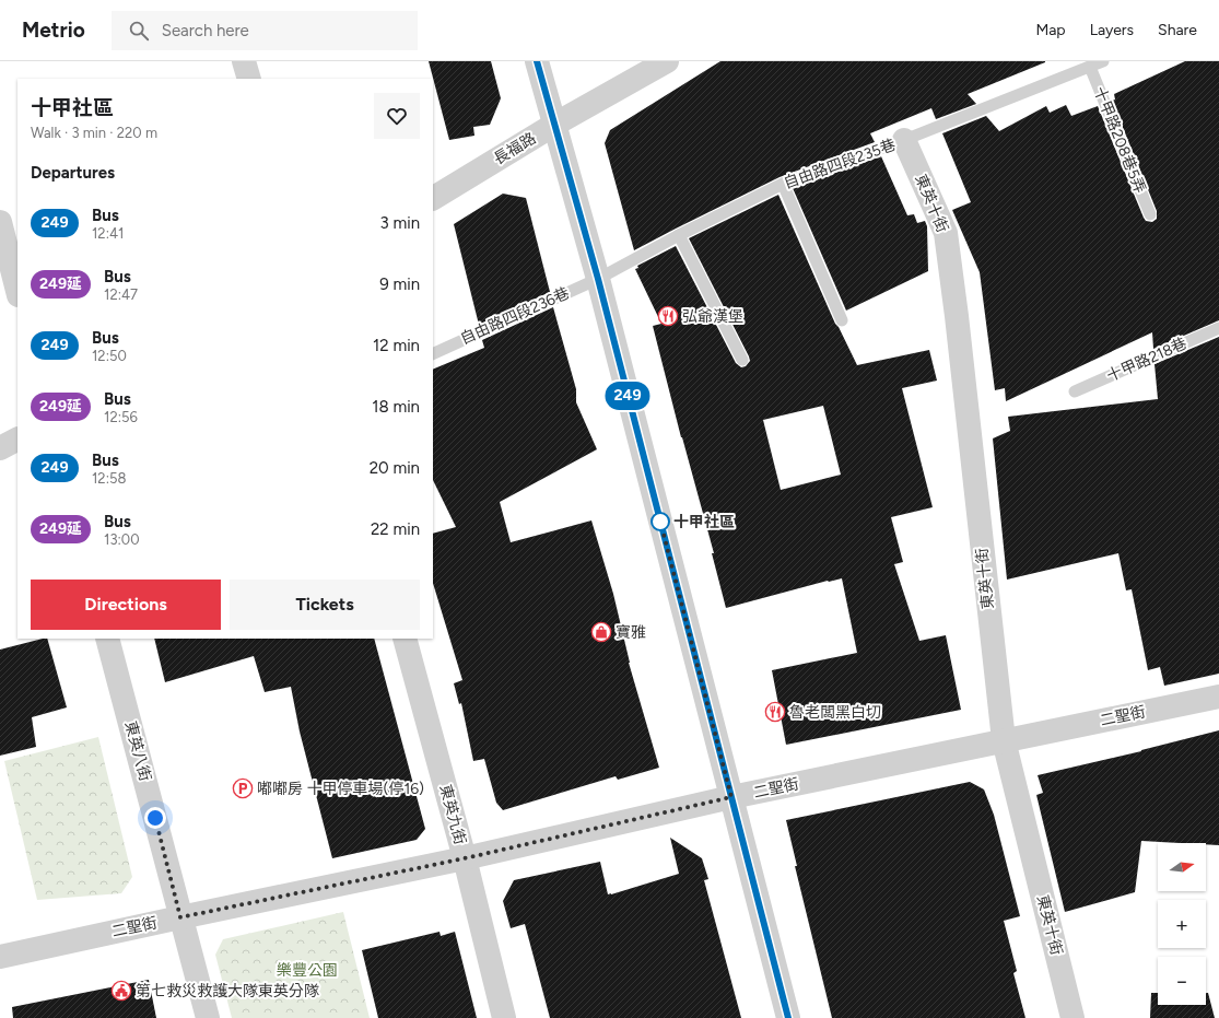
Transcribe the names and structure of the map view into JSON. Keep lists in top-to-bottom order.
{
  "streets": {
    "street": [
      "長福路",
      "東英十街",
      "二聖街",
      "東英八街",
      "東英九街"
    ],
    "lane": [
      "十甲路208巷5弄",
      "自由路四段235巷",
      "自由路四段236巷",
      "十甲路218巷"
    ]
  },
  "crossings": [
    ["十甲路208巷5弄", "自由路四段235巷"],
    ["自由路四段235巷", "東英十街"],
    ["自由路四段235巷", "自由路四段236巷"],
    ["東英十街", "二聖街"],
    ["二聖街", "東英八街"],
    ["二聖街", "東英九街"]
  ],
  "parks": ["樂豐公園"],
  "places": {
    "restaurant": ["弘爺漢堡", "魯老闆黑白切"],
    "other": ["十甲社區"],
    "shop": ["寶雅"],
    "parking": ["嘟嘟房 十甲停車場(停16)"],
    "public building": ["第七救災救護大隊東英分隊"]
  },
  "lines": ["bus line 249"],
  "north": "right",
  "page": {
    "header": "Metrio",
    "search": "Search here",
    "nav": ["Map", "Layers", "Share"],
    "on_map": "249",
    "heading": [
      ["十甲社區", "Walk · 3 min · 220 m"],
      "Departures"
    ],
    "list": [
      {
        "mark": "249",
        "name": "Bus",
        "note": "12:41",
        "value": "3 min"
      },
      {
        "mark": "249延",
        "name": "Bus",
        "note": "12:47",
        "value": "9 min"
      },
      {
        "mark": "249",
        "name": "Bus",
        "note": "12:50",
        "value": "12 min"
      },
      {
        "mark": "249延",
        "name": "Bus",
        "note": "12:56",
        "value": "18 min"
      },
      {
        "mark": "249",
        "name": "Bus",
        "note": "12:58",
        "value": "20 min"
      },
      {
        "mark": "249延",
        "name": "Bus",
        "note": "13:00",
        "value": "22 min"
      }
    ],
    "buttons": ["Directions", "Tickets"],
    "map_buttons": ["+", "−"]
  }
}
